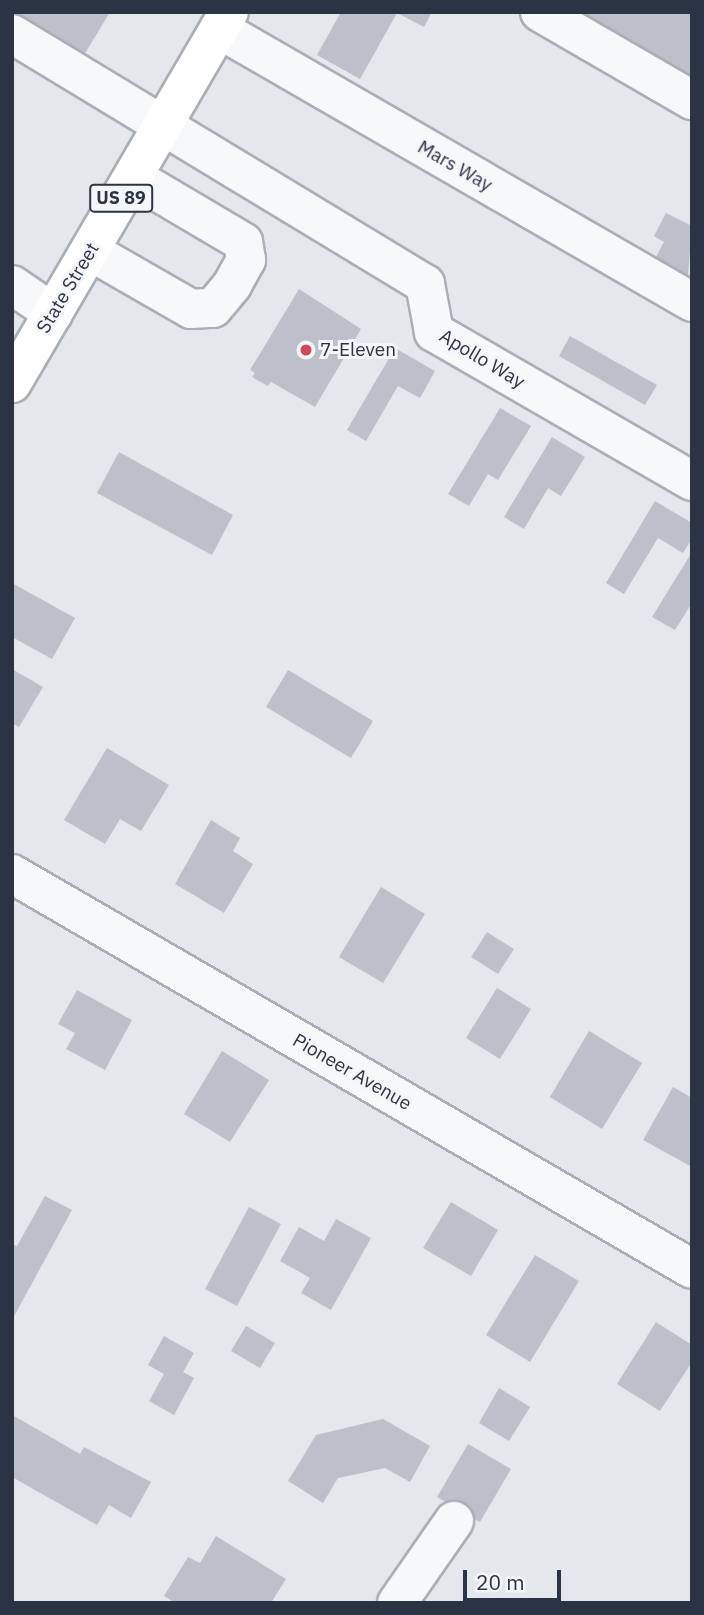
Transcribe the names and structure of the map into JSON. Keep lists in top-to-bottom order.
{
  "streets": {
    "main road": ["US 89", "State Street"],
    "street": ["Mars Way", "Apollo Way", "Pioneer Avenue"]
  },
  "crossings": [
    ["Mars Way", "State Street"],
    ["State Street", "Apollo Way"]
  ],
  "places": ["7-Eleven"],
  "scale_bar": "20 m"
}
